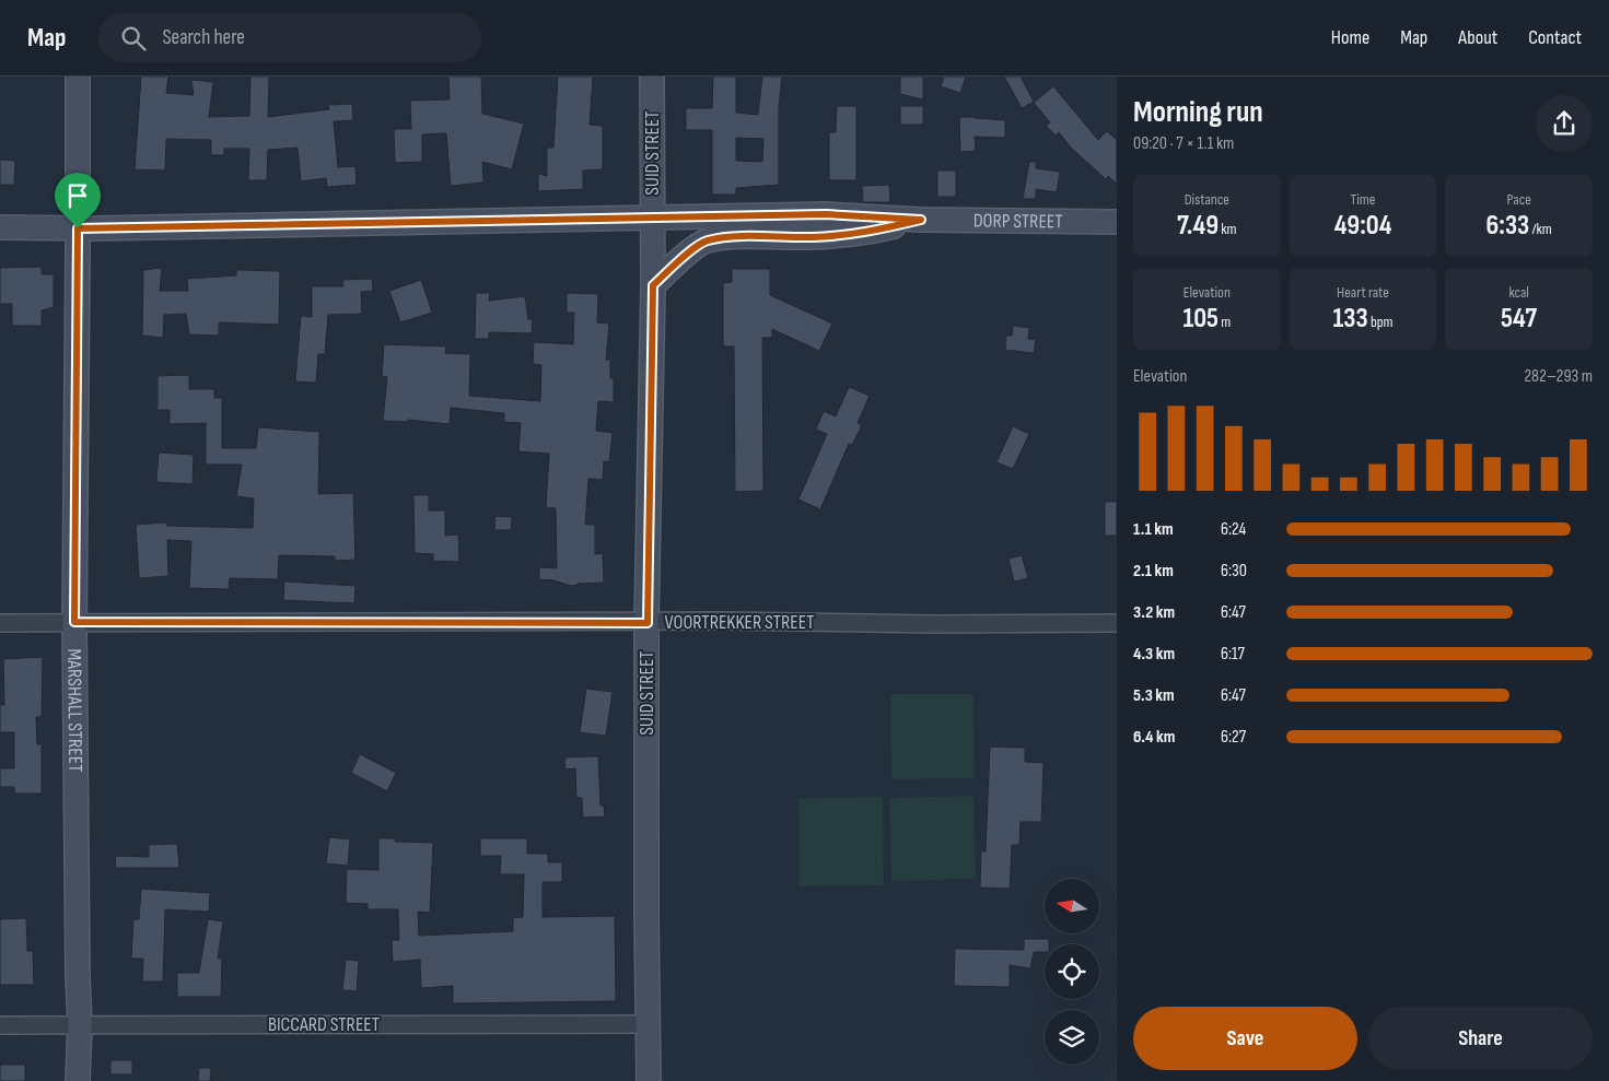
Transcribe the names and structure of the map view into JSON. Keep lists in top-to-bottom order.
{
  "streets": {
    "street": [
      "SUID STREET",
      "DORP STREET",
      "VOORTREKKER STREET",
      "MARSHALL STREET",
      "BICCARD STREET"
    ]
  },
  "crossings": [
    ["SUID STREET", "DORP STREET"],
    ["SUID STREET", "VOORTREKKER STREET"],
    ["SUID STREET", "BICCARD STREET"],
    ["DORP STREET", "MARSHALL STREET"],
    ["VOORTREKKER STREET", "MARSHALL STREET"],
    ["MARSHALL STREET", "BICCARD STREET"]
  ],
  "north": "left",
  "page": {
    "header": "Map",
    "search": "Search here",
    "nav": [
      "Home",
      "Map",
      "About",
      "Contact"
    ],
    "heading": ["Morning run", "09:20 · 7 × 1.1 km"],
    "stats": [
      ["Distance", "7.49 km"],
      ["Time", "49:04"],
      ["Pace", "6:33 /km"],
      ["Elevation", "105 m"],
      ["Heart rate", "133 bpm"],
      ["kcal", "547"]
    ],
    "chart": ["Elevation", "282–293 m"],
    "list": [
      {
        "name": "1.1 km",
        "note": "6:24"
      },
      {
        "name": "2.1 km",
        "note": "6:30"
      },
      {
        "name": "3.2 km",
        "note": "6:47"
      },
      {
        "name": "4.3 km",
        "note": "6:17"
      },
      {
        "name": "5.3 km",
        "note": "6:47"
      },
      {
        "name": "6.4 km",
        "note": "6:27"
      }
    ],
    "buttons": ["Save", "Share"]
  }
}
